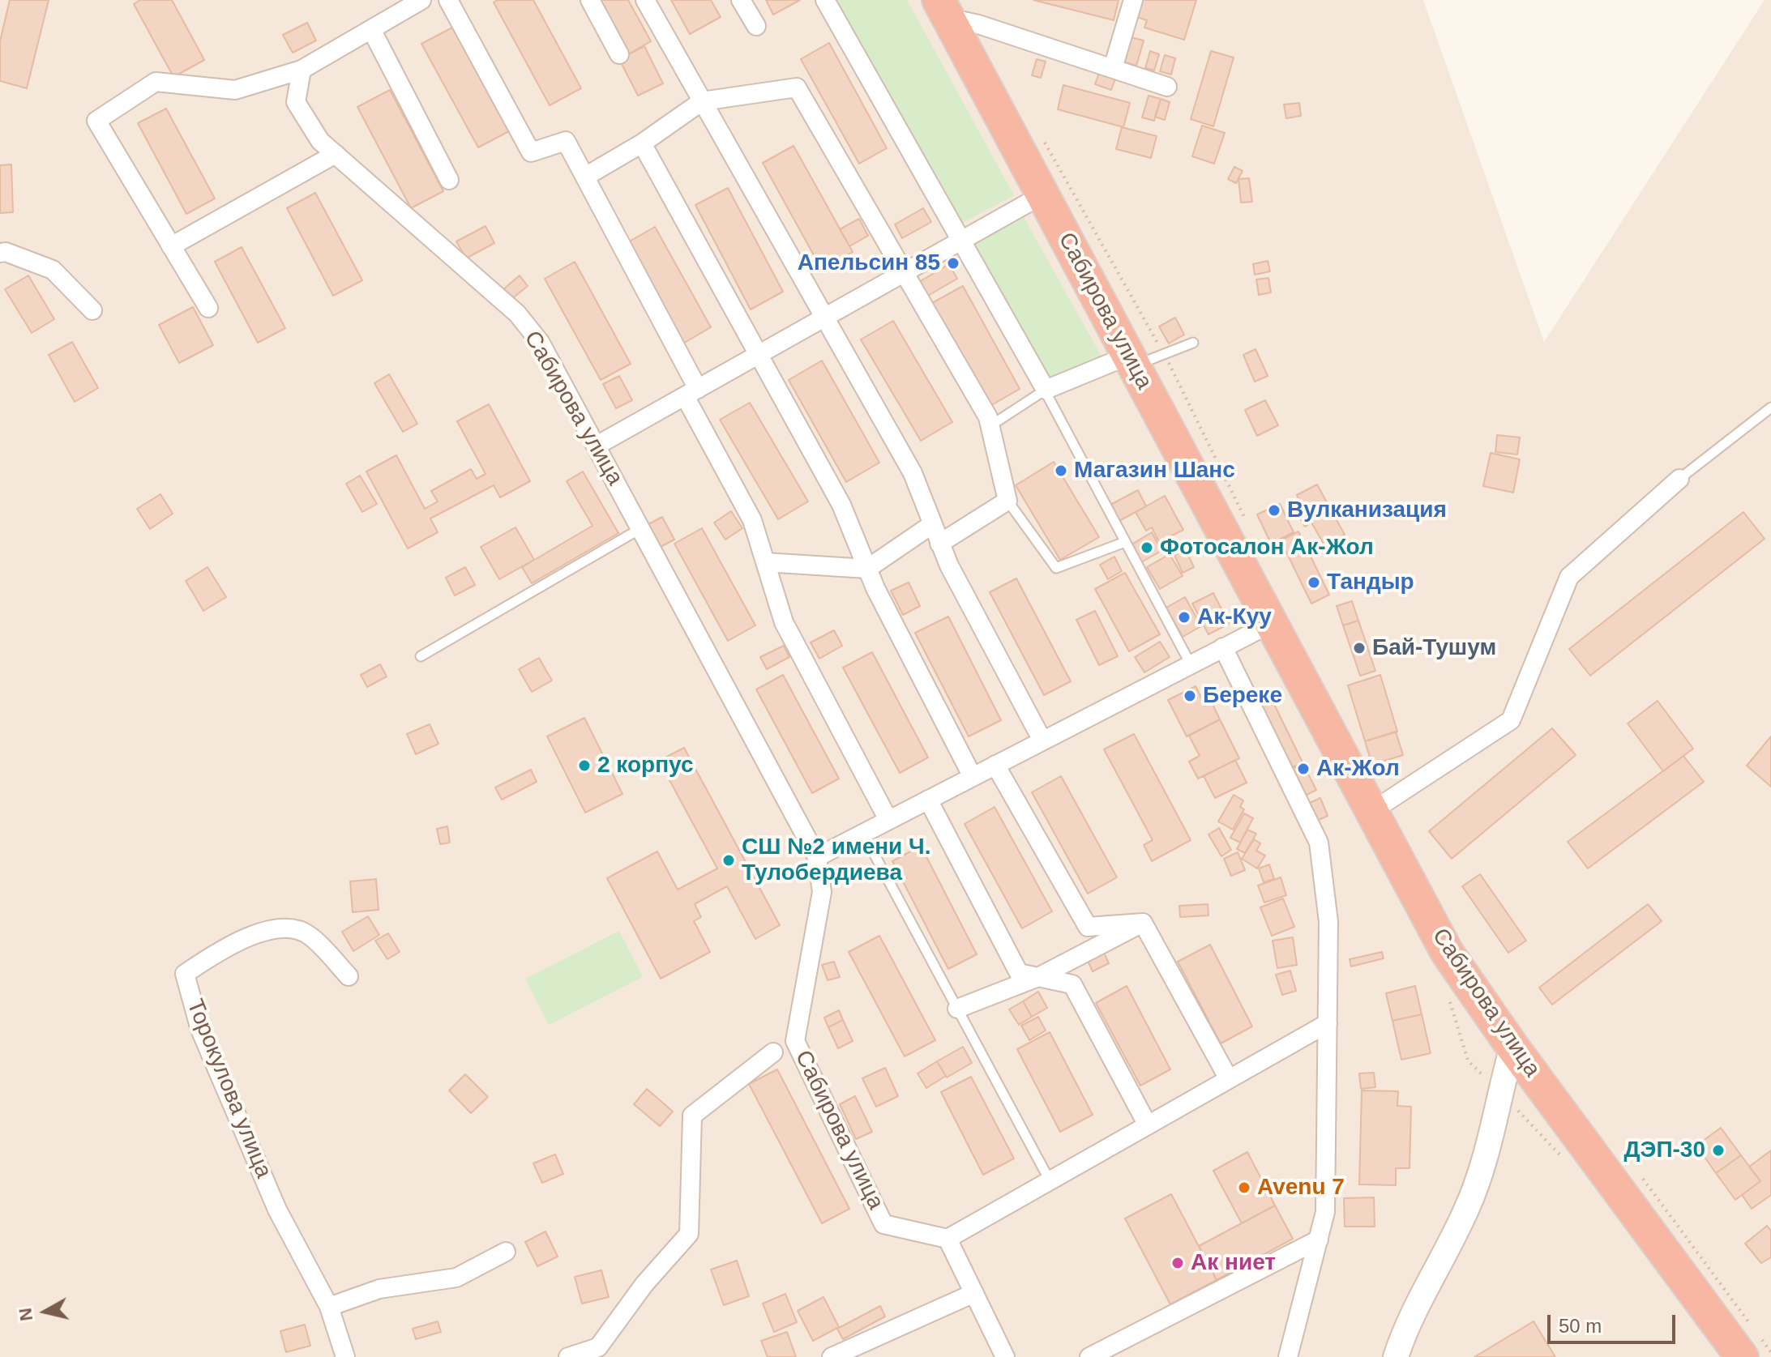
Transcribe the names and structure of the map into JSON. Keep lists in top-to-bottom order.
{
  "streets": {
    "highway": ["Сабирова улица"],
    "street": ["Торокулова улица"]
  },
  "places": [
    "Апельсин 85",
    "Магазин Шанс",
    "Вулканизация",
    "Фотосалон Ак-Жол",
    "Тандыр",
    "Ак-Куу",
    "Бай-Тушум",
    "Береке",
    "2 корпус",
    "Ак-Жол",
    "СШ №2 имени Ч. Тулобердиева",
    "ДЭП-30",
    "Avenu 7",
    "Ак ниет"
  ],
  "scale_bar": "50 m",
  "north": "left"
}
